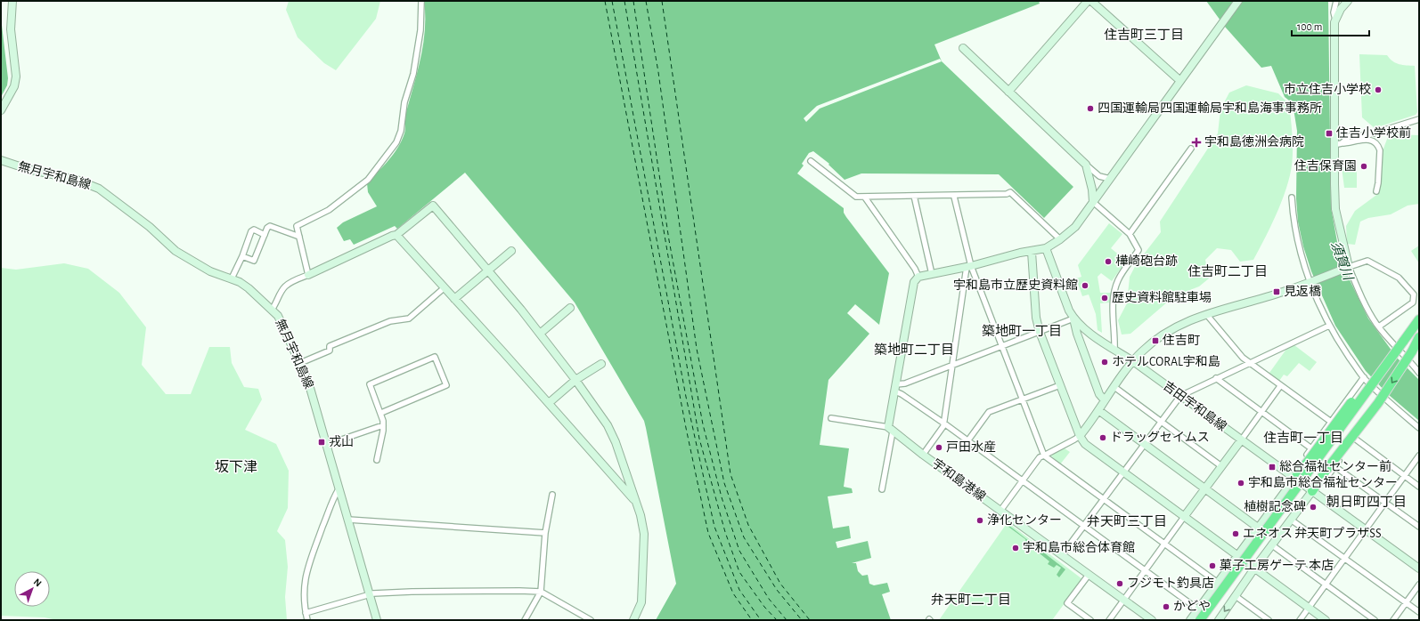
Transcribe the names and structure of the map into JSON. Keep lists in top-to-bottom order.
{
  "streets": {
    "street": ["無月宇和島線", "吉田宇和島線", "宇和島港線"]
  },
  "districts": [
    "住吉町三丁目",
    "住吉町二丁目",
    "築地町一丁目",
    "築地町二丁目",
    "住吉町一丁目",
    "坂下津",
    "朝日町四丁目",
    "弁天町三丁目",
    "弁天町二丁目"
  ],
  "water": ["須賀川"],
  "places": {
    "other": [
      "市立住吉小学校",
      "四国運輸局四国運輸局宇和島海事事務所",
      "住吉保育園",
      "樺崎砲台跡",
      "宇和島市立歴史資料館",
      "歴史資料館駐車場",
      "ホテルCORAL宇和島",
      "ドラッグセイムス",
      "戸田水産",
      "宇和島市総合福祉センター",
      "植樹記念碑",
      "浄化センター",
      "エネオス 弁天町プラザSS",
      "宇和島市総合体育館",
      "菓子工房ゲーテ 本店",
      "フジモト釣具店",
      "かどや"
    ],
    "transit": [
      "住吉小学校前",
      "見返橋",
      "住吉町",
      "戎山",
      "総合福祉センター前"
    ],
    "health": ["宇和島徳洲会病院"]
  },
  "scale_bar": "100 m",
  "north": "top right"
}
